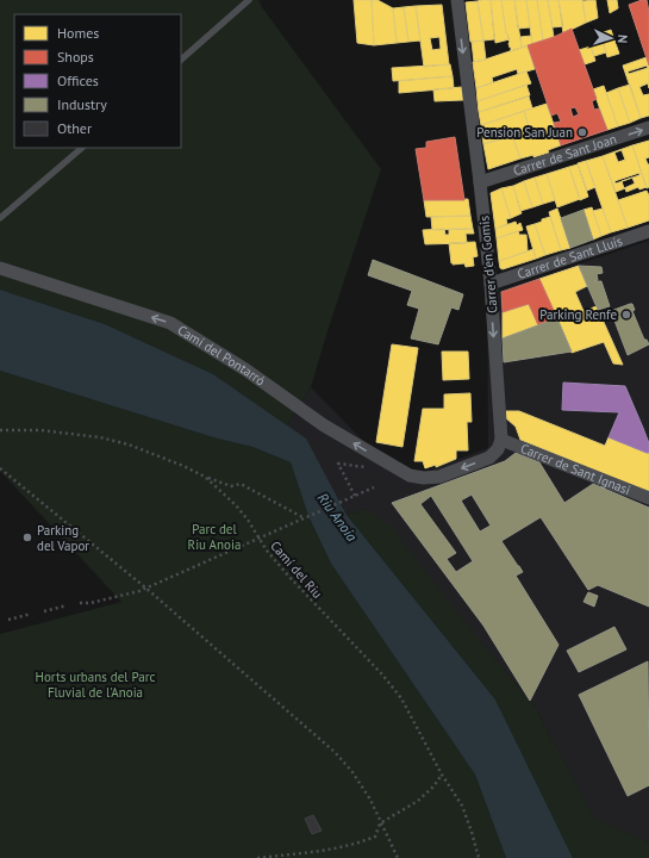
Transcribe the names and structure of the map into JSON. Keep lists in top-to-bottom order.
{
  "streets": {
    "street": [
      "Carrer de Sant Joan",
      "Carrer de Sant Lluís",
      "Carrer d'en Gomis",
      "Camí del Pontarró",
      "Carrer de Sant Ignasi"
    ],
    "path": ["Camí del Riu"]
  },
  "crossings": [
    ["Carrer de Sant Joan", "Carrer d'en Gomis"],
    ["Carrer de Sant Lluís", "Carrer d'en Gomis"],
    ["Carrer d'en Gomis", "Camí del Pontarró"],
    ["Carrer d'en Gomis", "Carrer de Sant Ignasi"],
    ["Camí del Pontarró", "Carrer de Sant Ignasi"]
  ],
  "one_way": ["Carrer de Sant Joan", "Carrer d'en Gomis", "Camí del Pontarró"],
  "water": ["Riu Anoia"],
  "parks": ["Parc del Riu Anoia", "Horts urbans del Parc Fluvial de l'Anoia"],
  "places": ["Pension San Juan", "Parking Renfe", "Parking del Vapor"],
  "legend": [
    "Homes",
    "Shops",
    "Offices",
    "Industry",
    "Other"
  ],
  "north": "right"
}
